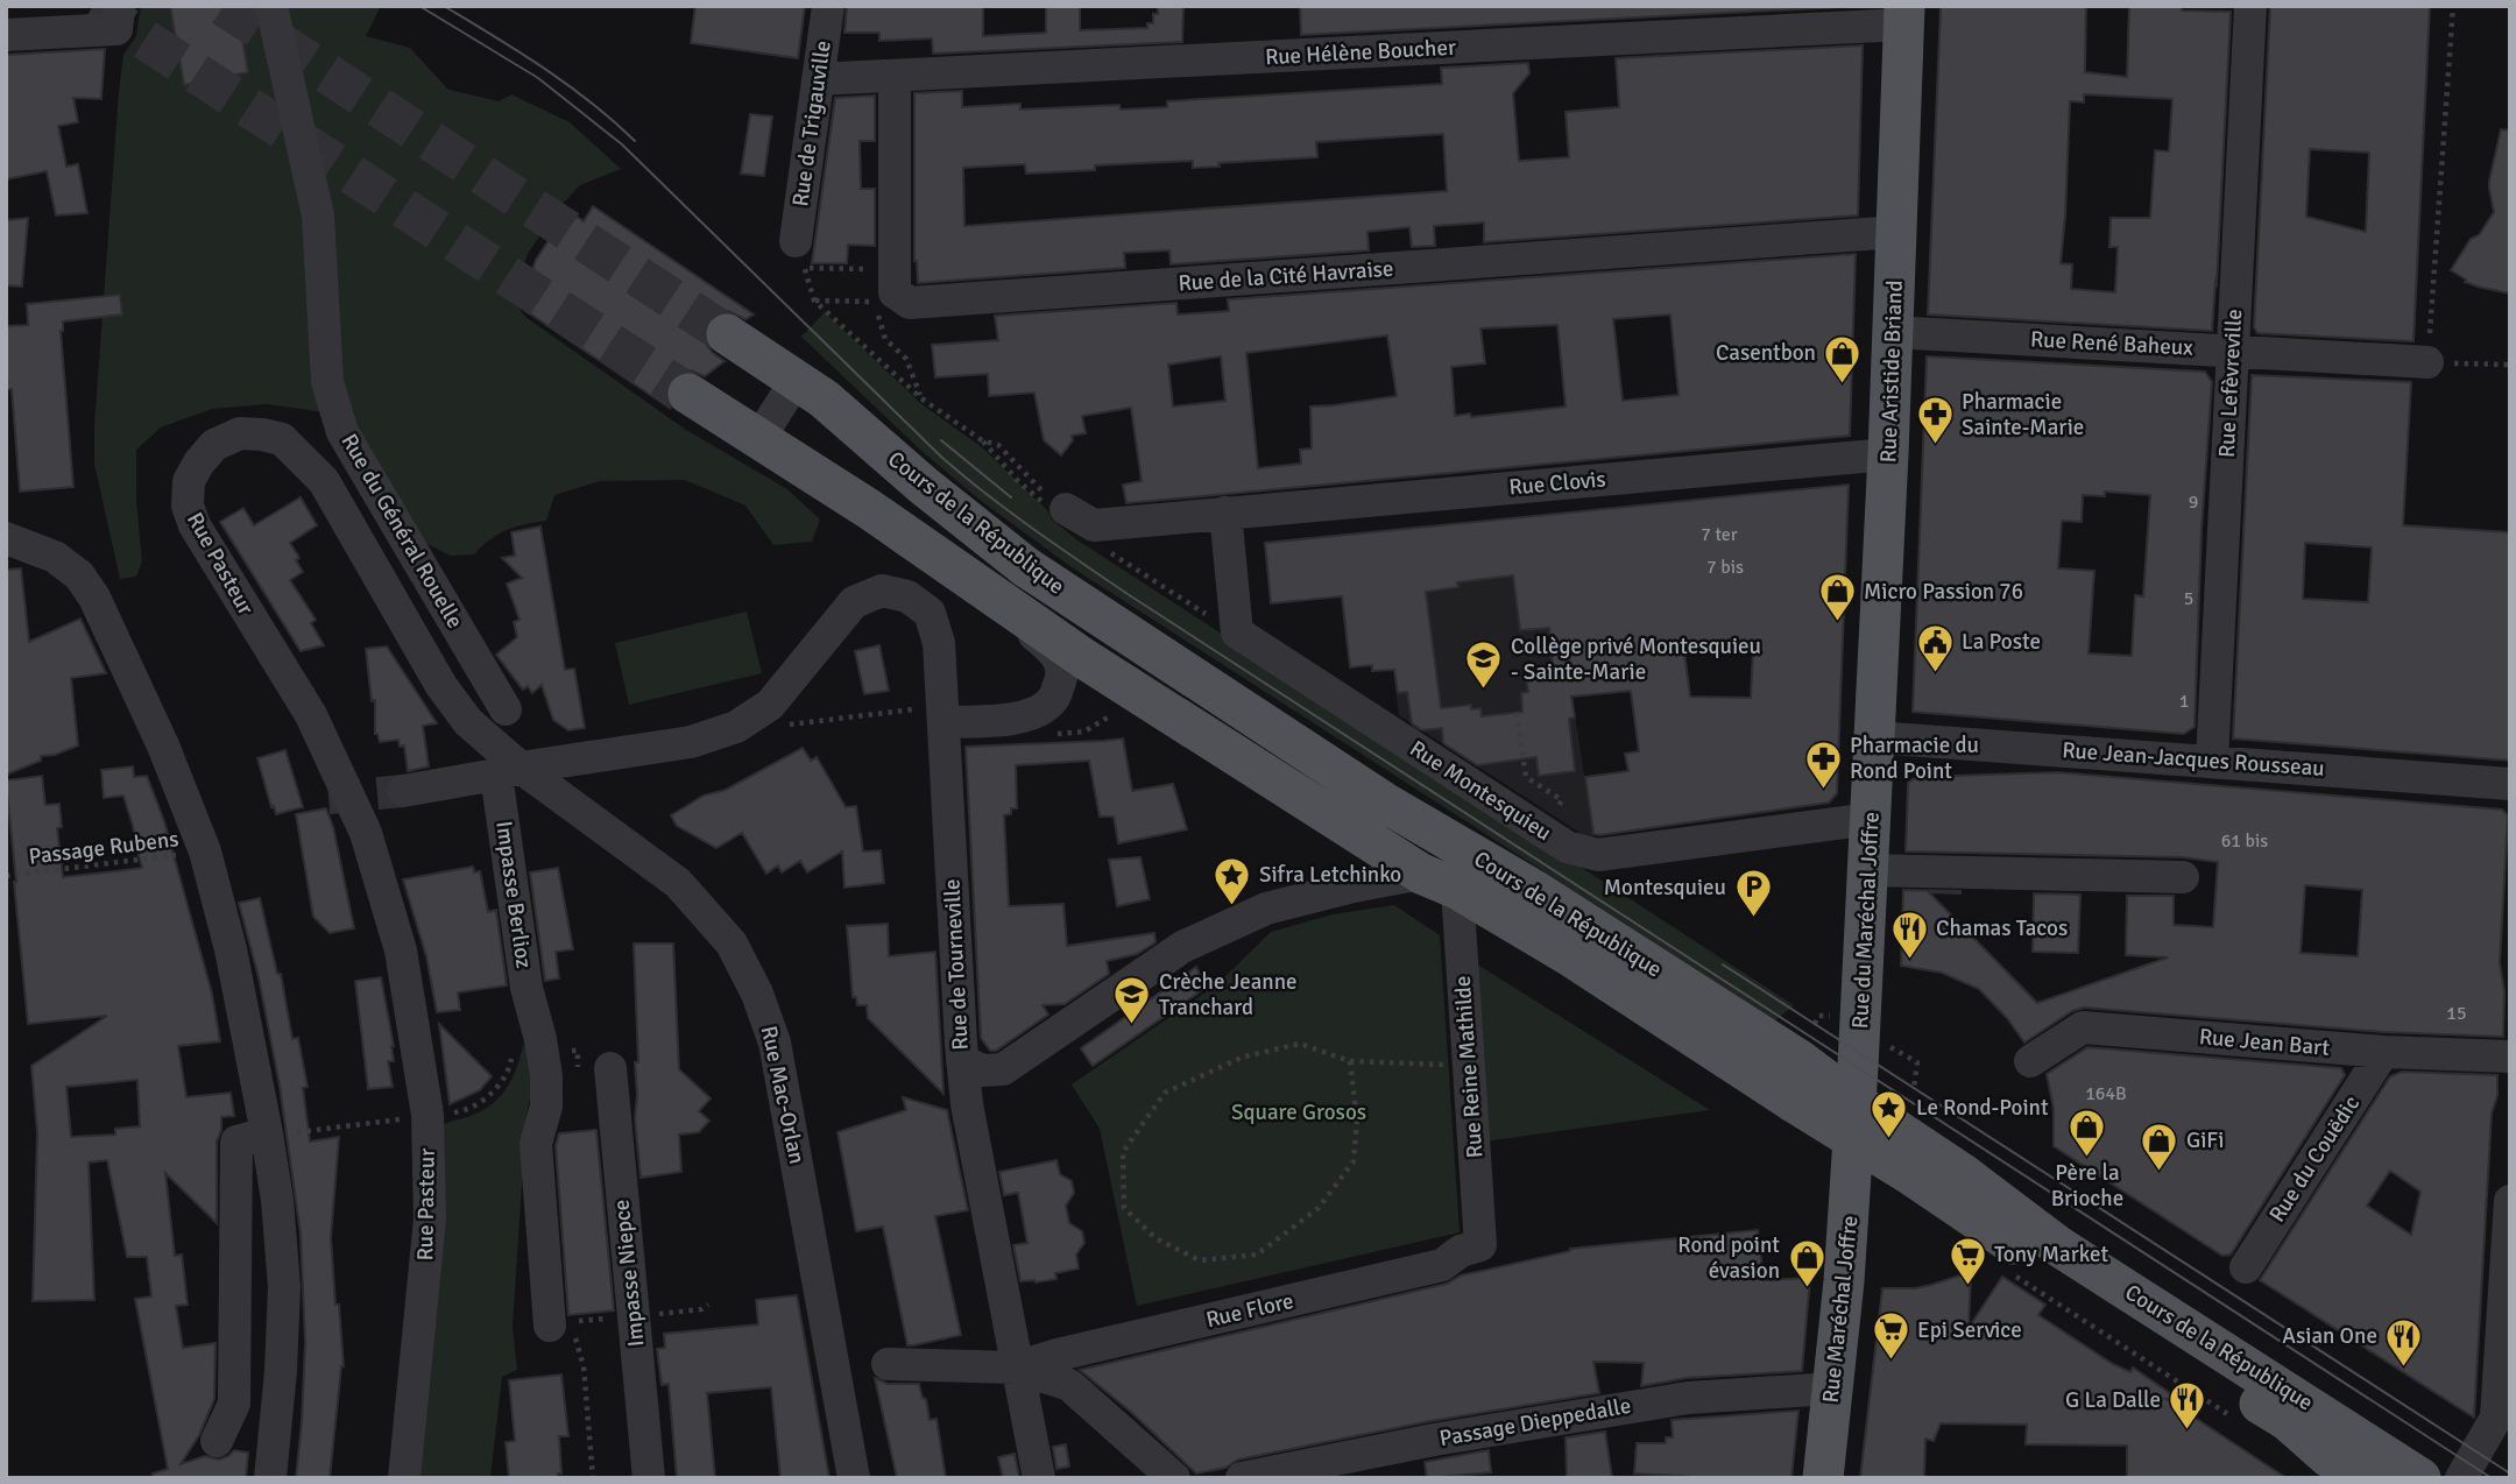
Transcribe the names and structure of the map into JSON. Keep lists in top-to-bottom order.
{
  "streets": {
    "main road": [
      "Rue Aristide Briand",
      "Cours de la République",
      "Rue du Maréchal Joffre",
      "Rue Maréchal Joffre"
    ],
    "street": [
      "Rue Hélène Boucher",
      "Rue de Trigauville",
      "Rue de la Cité Havraise",
      "Rue René Baheux",
      "Rue Lefèvreville",
      "Rue Clovis",
      "Rue du Général Rouelle",
      "Rue Pasteur",
      "Rue Jean-Jacques Rousseau",
      "Rue Montesquieu",
      "Impasse Berlioz",
      "Rue de Tourneville",
      "Rue Jean Bart",
      "Rue Reine Mathilde",
      "Rue Mac-Orlan",
      "Rue du Couëdic",
      "Impasse Niepce",
      "Rue Flore",
      "Passage Dieppedalle"
    ],
    "path": ["Passage Rubens"]
  },
  "crossings": [
    ["Rue Hélène Boucher", "Rue de Trigauville"],
    ["Rue Hélène Boucher", "Rue de la Cité Havraise"],
    ["Rue Hélène Boucher", "Rue Aristide Briand"],
    ["Rue de la Cité Havraise", "Rue Aristide Briand"],
    ["Rue René Baheux", "Rue Aristide Briand"],
    ["Rue René Baheux", "Rue Lefèvreville"],
    ["Rue Aristide Briand", "Rue Clovis"],
    ["Rue Aristide Briand", "Rue Jean-Jacques Rousseau"],
    ["Rue Aristide Briand", "Rue du Maréchal Joffre"],
    ["Rue Lefèvreville", "Rue Jean-Jacques Rousseau"],
    ["Rue Clovis", "Rue Montesquieu"],
    ["Cours de la République", "Rue du Maréchal Joffre"],
    ["Cours de la République", "Rue Reine Mathilde"],
    ["Cours de la République", "Rue Maréchal Joffre"],
    ["Rue Pasteur", "Impasse Berlioz"],
    ["Rue Pasteur", "Rue Mac-Orlan"],
    ["Rue Jean-Jacques Rousseau", "Rue du Maréchal Joffre"],
    ["Rue Montesquieu", "Rue du Maréchal Joffre"],
    ["Impasse Berlioz", "Rue Mac-Orlan"],
    ["Rue du Maréchal Joffre", "Rue Maréchal Joffre"],
    ["Rue de Tourneville", "Rue Flore"],
    ["Rue Jean Bart", "Rue du Couëdic"],
    ["Rue Reine Mathilde", "Rue Flore"],
    ["Rue Maréchal Joffre", "Passage Dieppedalle"]
  ],
  "parks": ["Square Grosos"],
  "places": {
    "shop": [
      "Casentbon",
      "Micro Passion 76",
      "Père la Brioche",
      "GiFi",
      "Rond point évasion"
    ],
    "pharmacy": ["Pharmacie Sainte-Marie", "Pharmacie du Rond Point"],
    "public building": ["La Poste"],
    "school or university": ["Collège privé Montesquieu - Sainte-Marie", "Crèche Jeanne Tranchard"],
    "place": ["Sifra Letchinko", "Le Rond-Point"],
    "parking": ["Montesquieu"],
    "restaurant": ["Chamas Tacos", "Asian One", "G La Dalle"],
    "supermarket": ["Tony Market", "Epi Service"]
  },
  "house_numbers": [
    "9",
    "7 ter",
    "7 bis",
    "5",
    "1",
    "61 bis",
    "15",
    "164B"
  ]
}
